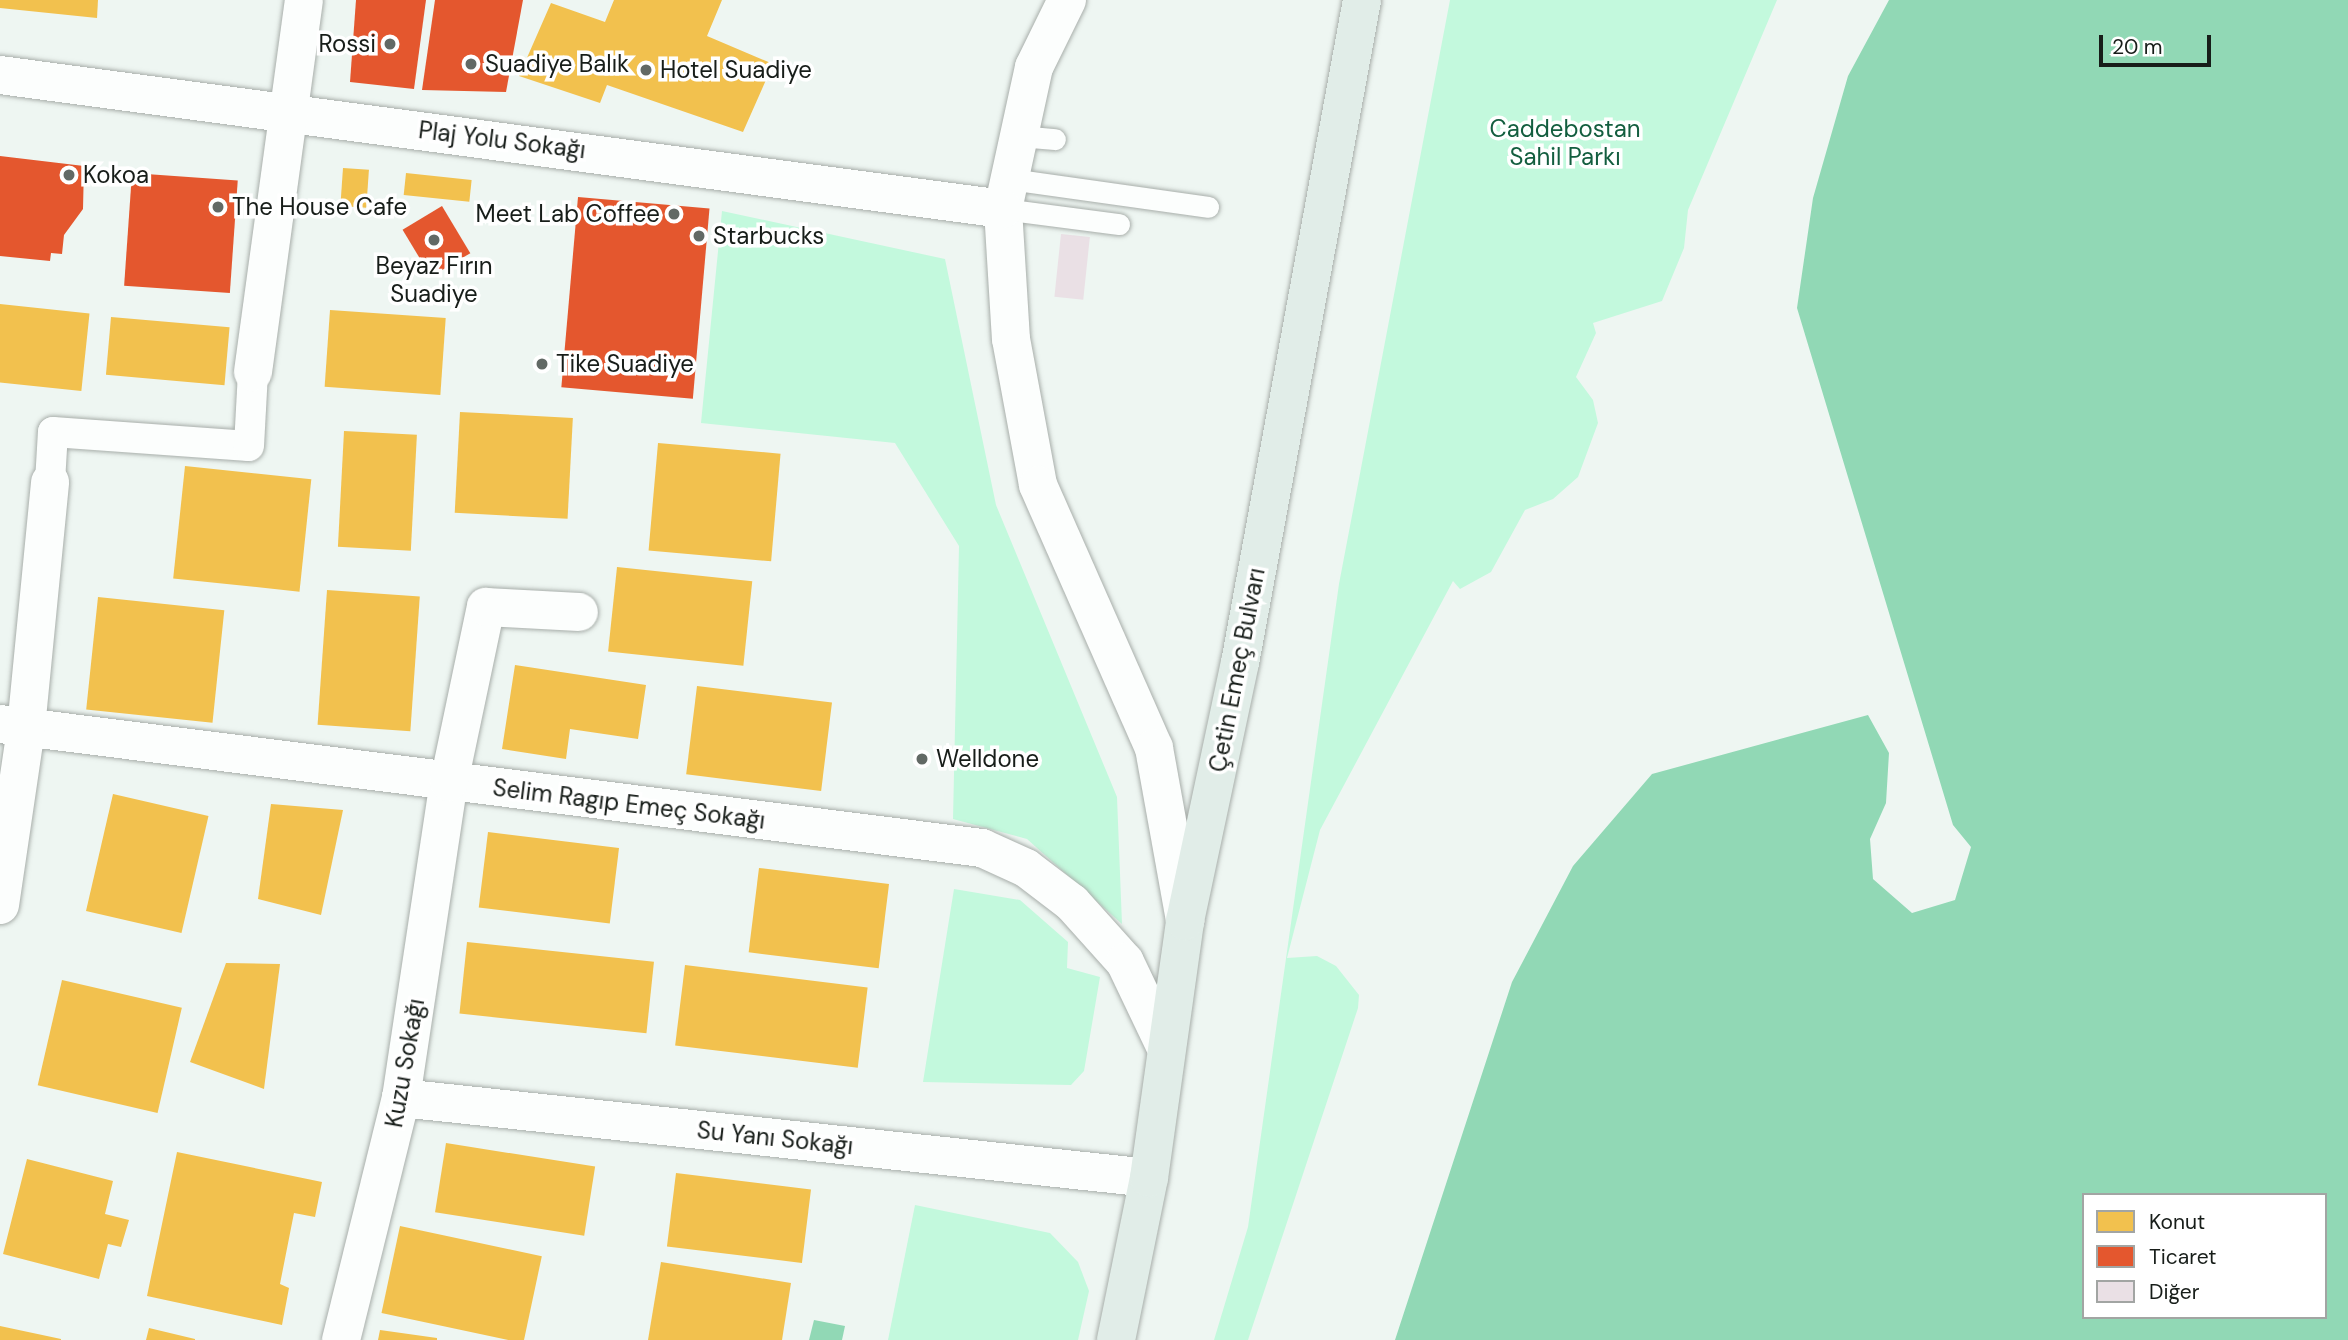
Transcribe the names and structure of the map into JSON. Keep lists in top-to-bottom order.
{
  "streets": {
    "main road": ["Çetin Emeç Bulvarı"],
    "street": [
      "Plaj Yolu Sokağı",
      "Selim Ragıp Emeç Sokağı",
      "Kuzu Sokağı",
      "Su Yanı Sokağı"
    ]
  },
  "crossings": [
    ["Çetin Emeç Bulvarı", "Selim Ragıp Emeç Sokağı"],
    ["Çetin Emeç Bulvarı", "Su Yanı Sokağı"],
    ["Selim Ragıp Emeç Sokağı", "Kuzu Sokağı"],
    ["Kuzu Sokağı", "Su Yanı Sokağı"]
  ],
  "parks": ["Caddebostan Sahil Parkı"],
  "places": [
    "Rossi",
    "Suadiye Balık",
    "Hotel Suadiye",
    "Kokoa",
    "The House Cafe",
    "Meet Lab Coffee",
    "Starbucks",
    "Beyaz Fırın Suadiye",
    "Tike Suadiye",
    "Welldone"
  ],
  "legend": ["Konut", "Ticaret", "Diğer"],
  "scale_bar": "20 m"
}
